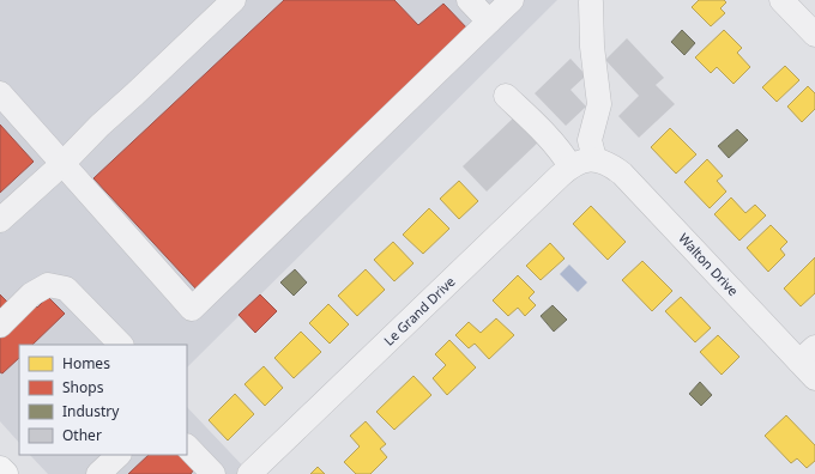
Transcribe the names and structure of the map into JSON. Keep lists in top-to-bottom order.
{
  "streets": {
    "street": ["Walton Drive", "Le Grand Drive"]
  },
  "crossings": [
    ["Walton Drive", "Le Grand Drive"]
  ],
  "legend": [
    "Homes",
    "Shops",
    "Industry",
    "Other"
  ]
}
